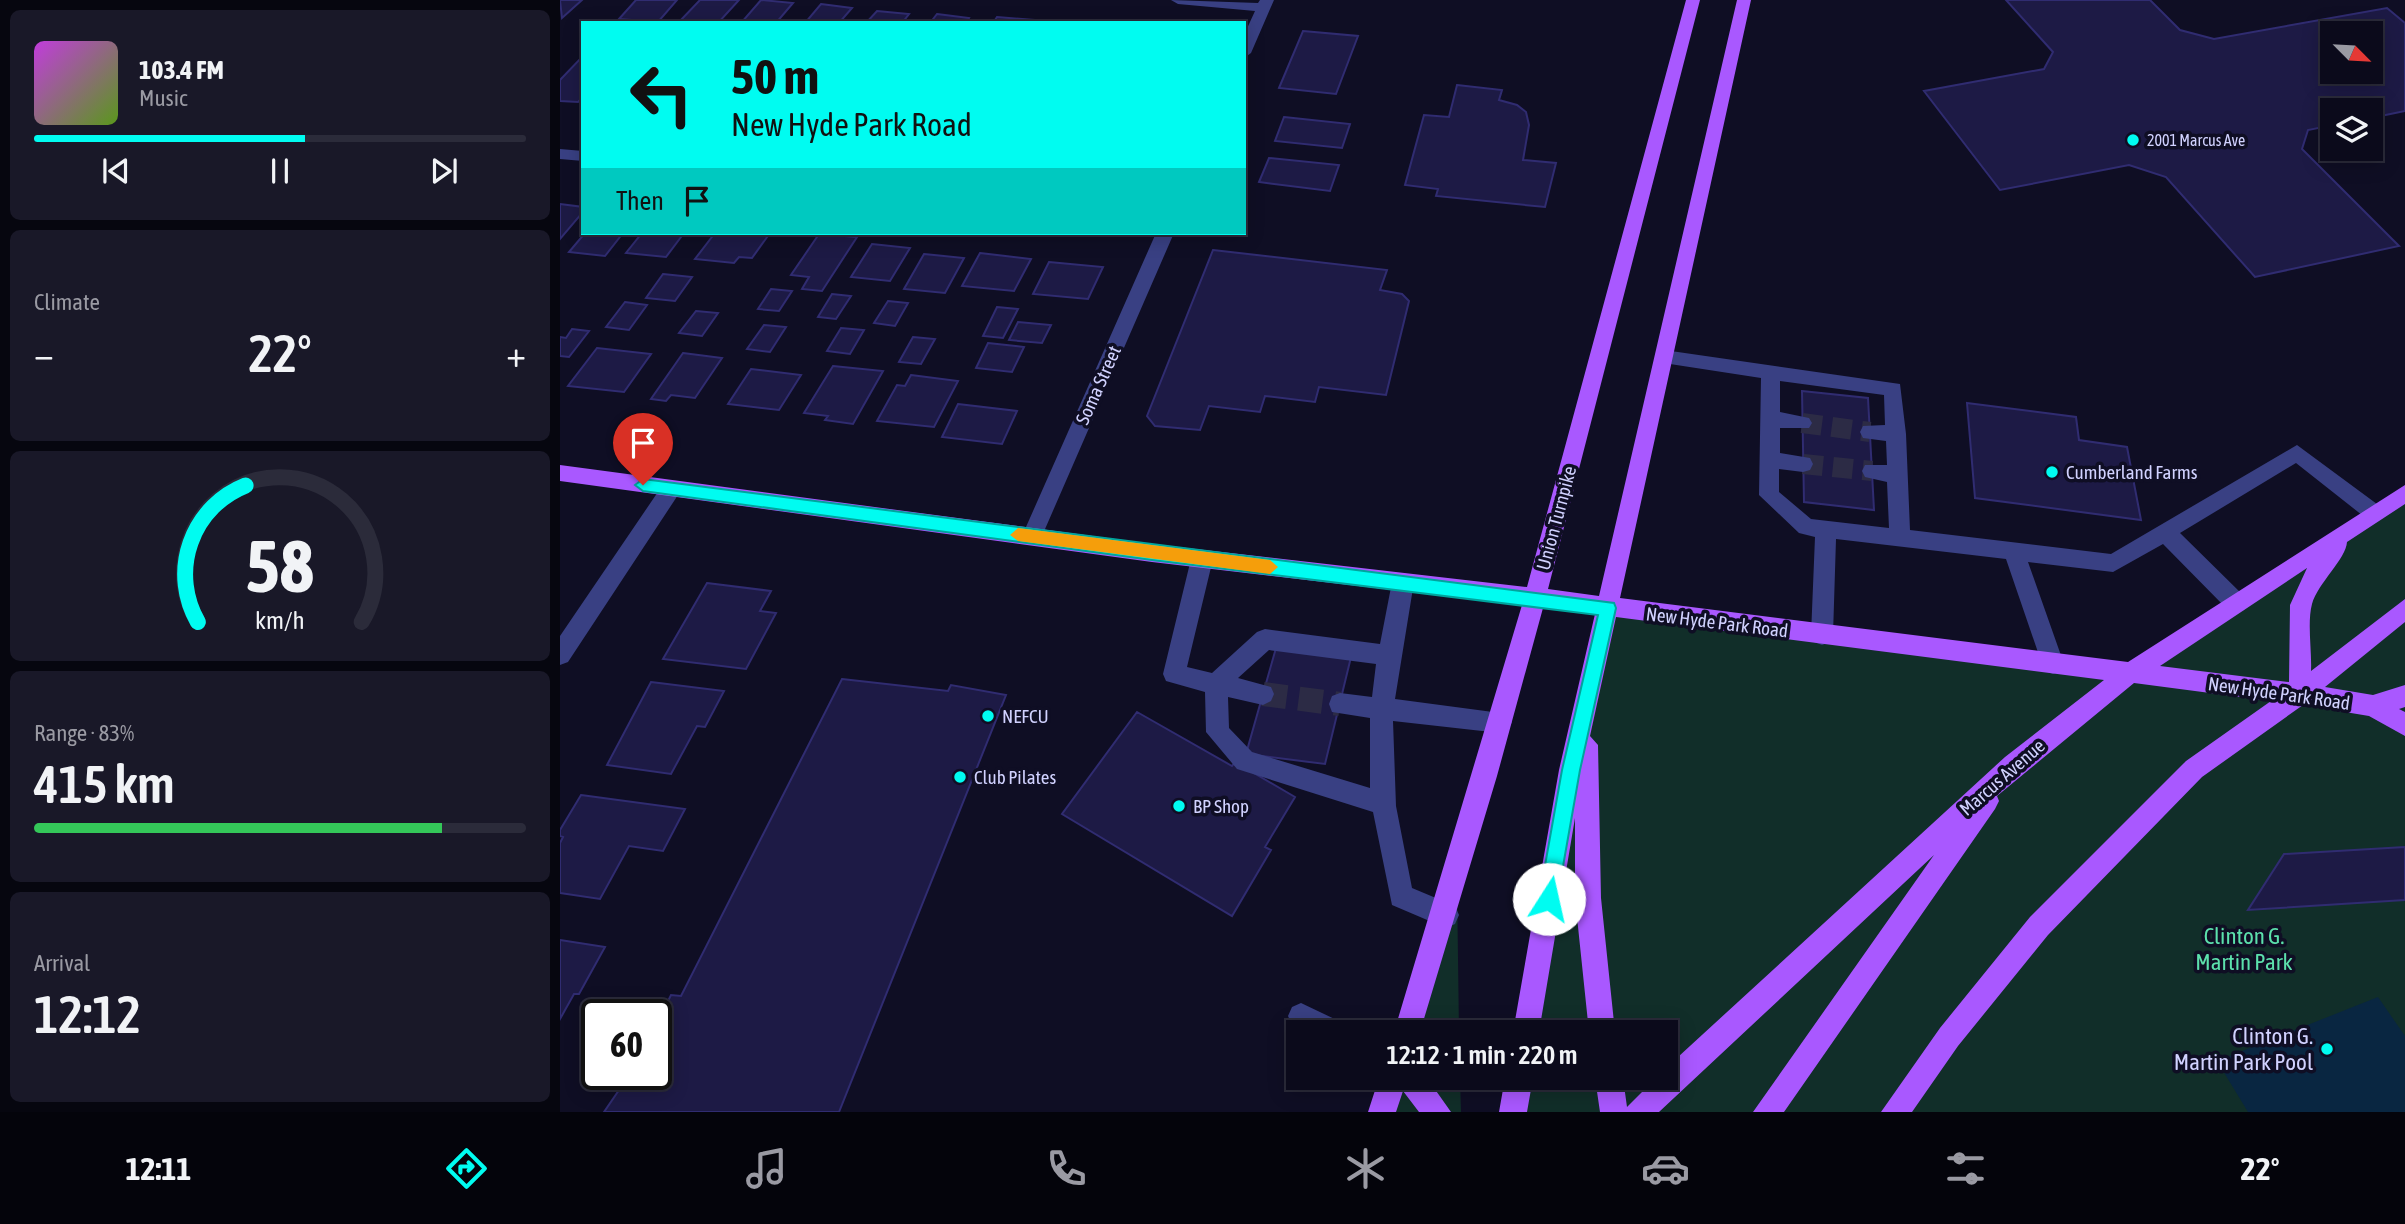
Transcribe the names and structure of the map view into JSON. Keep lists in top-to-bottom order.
{
  "streets": {
    "main road": ["Union Turnpike", "New Hyde Park Road", "Marcus Avenue"],
    "street": ["Soma Street"]
  },
  "crossings": [
    ["Soma Street", "New Hyde Park Road"],
    ["Union Turnpike", "New Hyde Park Road"],
    ["New Hyde Park Road", "Marcus Avenue"]
  ],
  "parks": ["Clinton G. Martin Park"],
  "places": [
    "2001 Marcus Ave",
    "Cumberland Farms",
    "NEFCU",
    "Club Pilates",
    "BP Shop",
    "Clinton G. Martin Park Pool"
  ],
  "north": "bottom right",
  "page": {
    "turn": ["50 m", "New Hyde Park Road"],
    "song": ["103.4 FM", "Music"],
    "then": "Then",
    "tile": [
      "Climate",
      ["Range · 83%", "415 km"],
      ["Arrival", "12:12"]
    ],
    "heat": ["−", "22°", "+"],
    "limit": "60",
    "trip": "12:12 · 1 min · 220 m",
    "tabs": ["12:11", "22°"],
    "gauge": ["58", "km/h"]
  }
}
